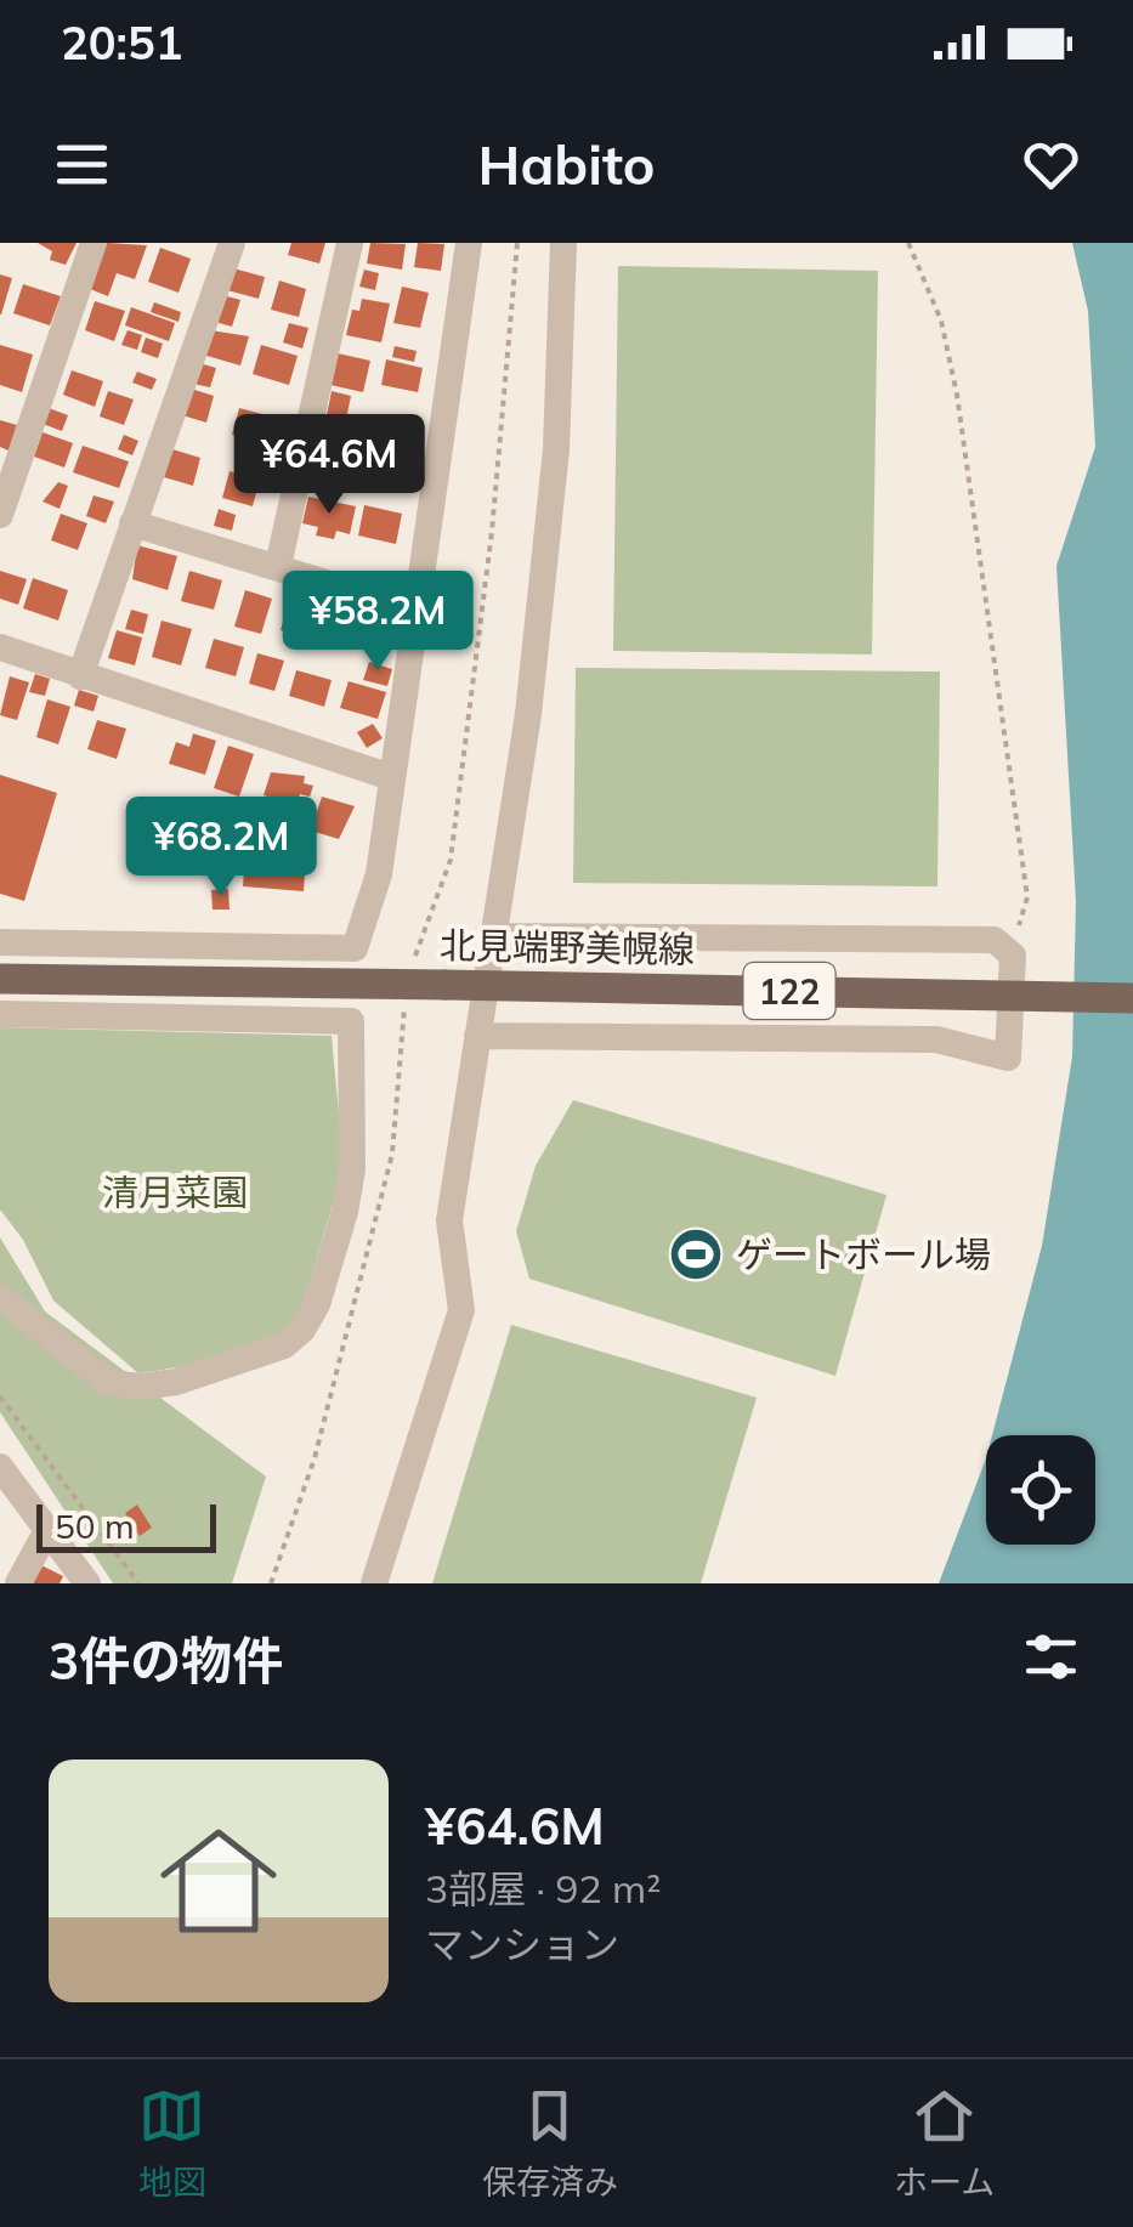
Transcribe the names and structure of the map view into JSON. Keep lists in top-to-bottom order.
{
  "streets": {
    "main road": ["北見端野美幌線", "122"]
  },
  "parks": ["清月菜園"],
  "places": {
    "sports": ["ゲートボール場"]
  },
  "scale_bar": "50 m",
  "page": {
    "status": "20:51",
    "header": "Habito",
    "price": ["¥64.6M", "¥58.2M", "¥68.2M"],
    "scale": "50 m",
    "heading": "3件の物件",
    "list": [
      {
        "name": "¥64.6M",
        "note": "3部屋 · 92 m² · マンション"
      }
    ],
    "tabs": ["地図", "保存済み", "ホーム"]
  }
}
